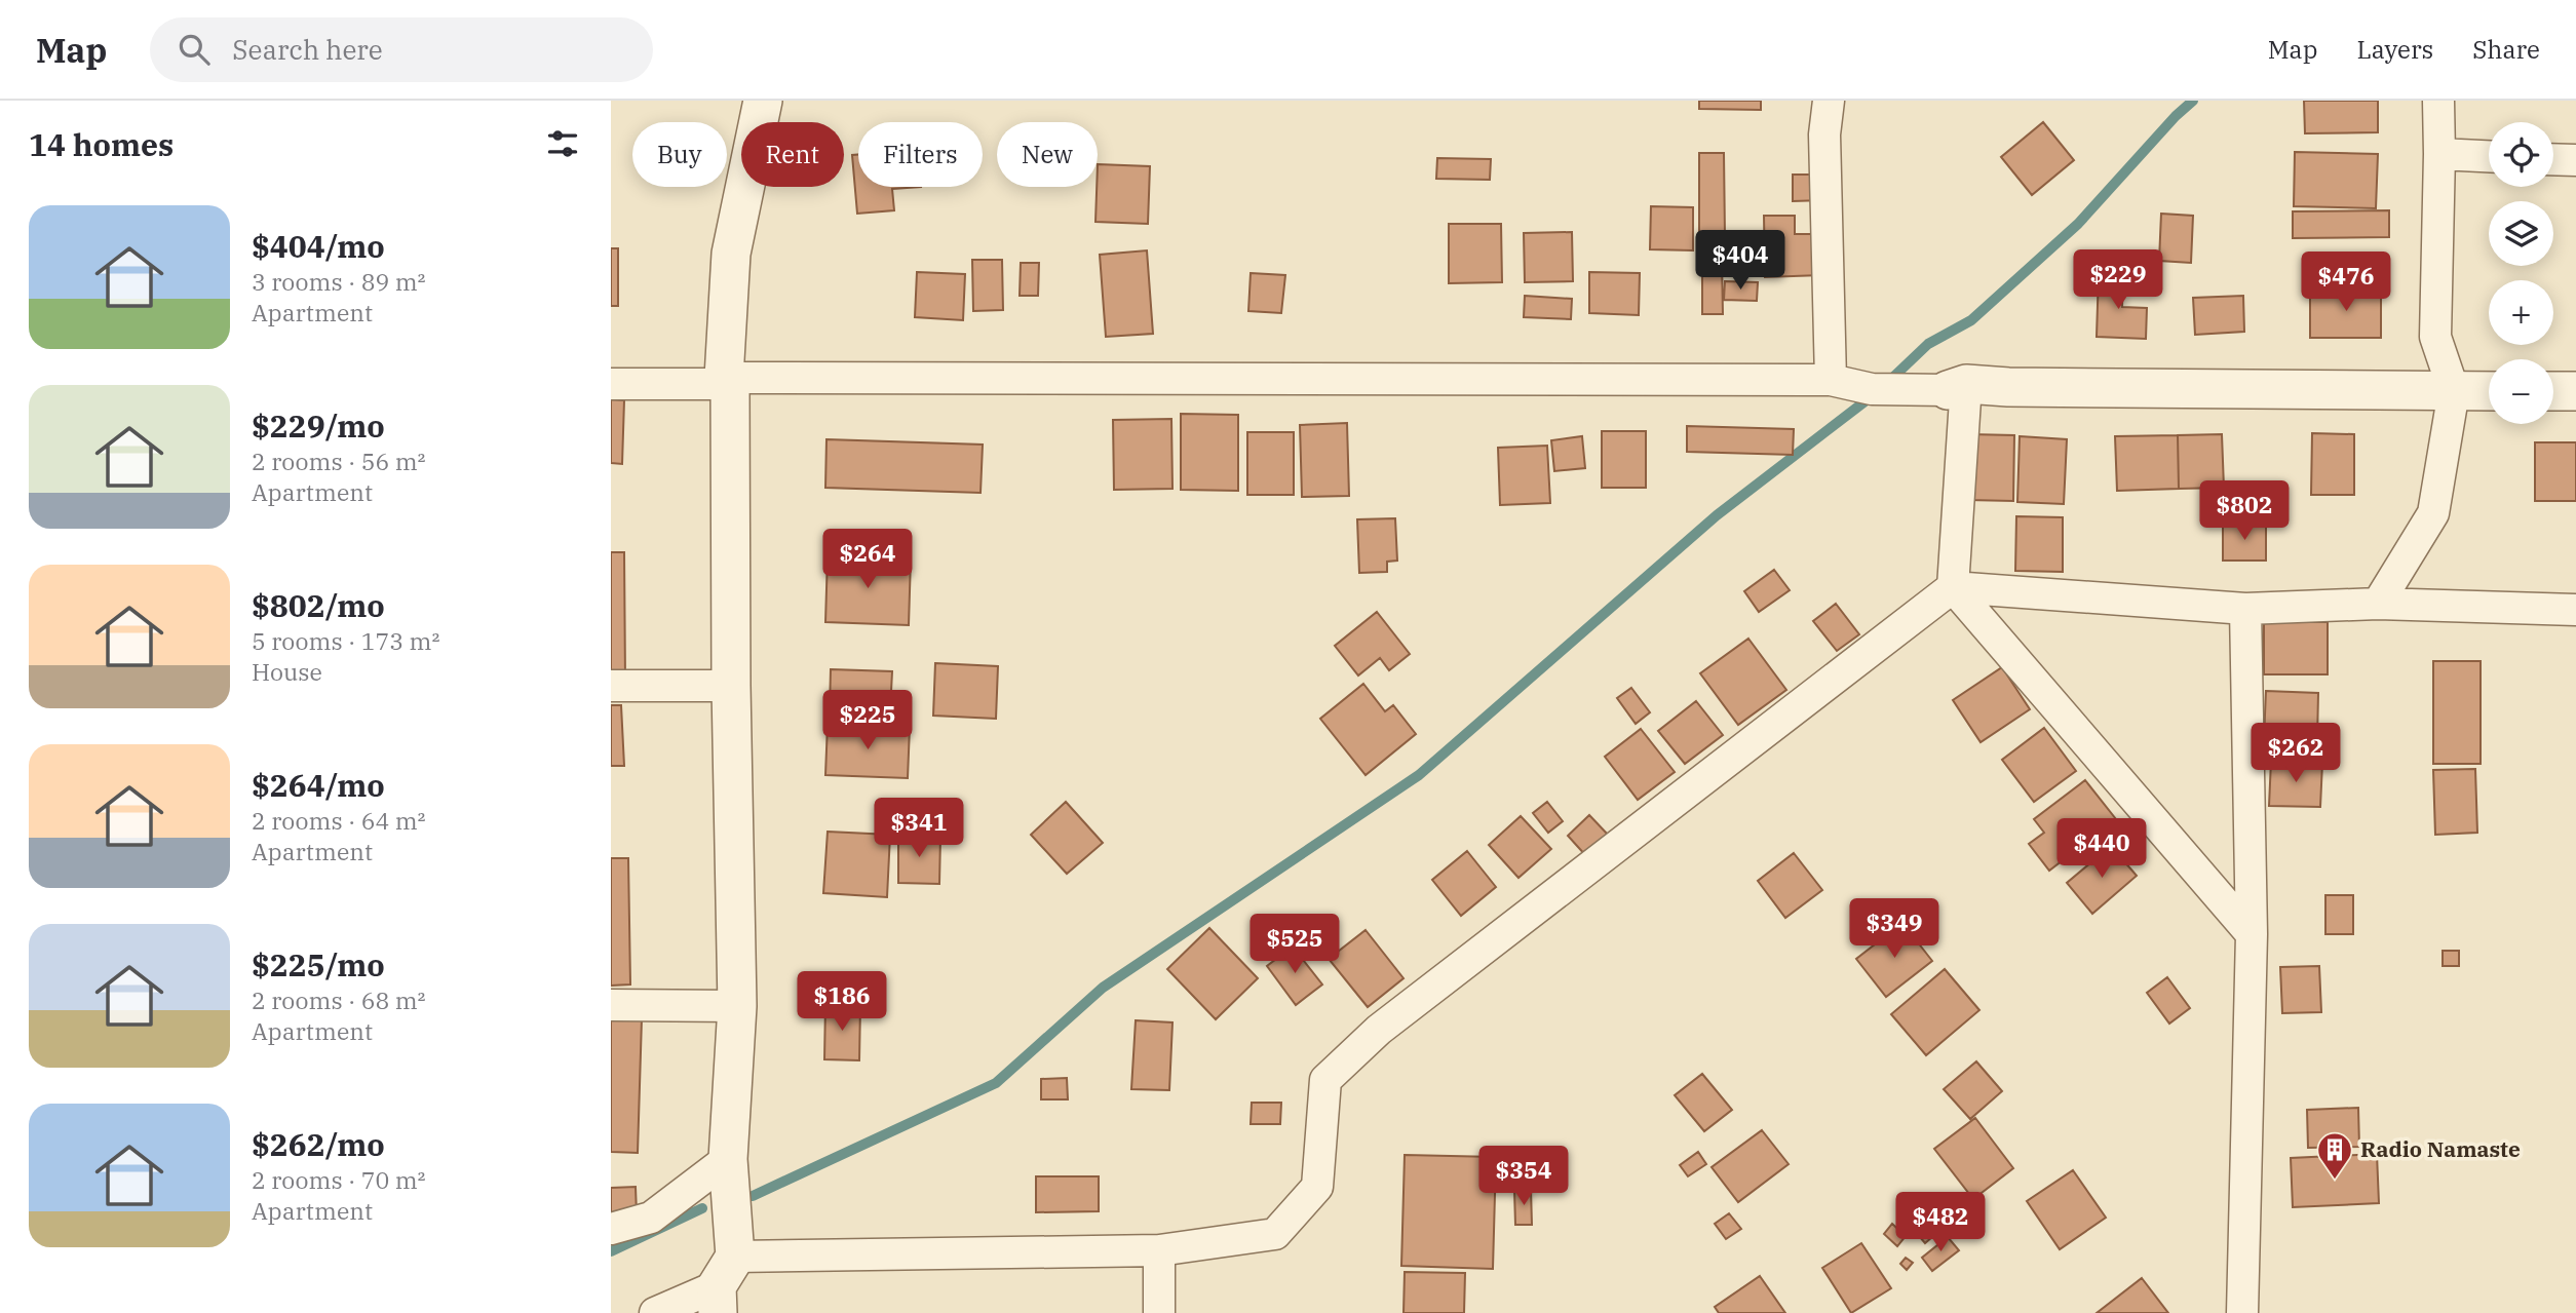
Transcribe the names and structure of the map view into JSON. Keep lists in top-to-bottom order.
{
  "places": {
    "building": ["Radio Namaste"]
  },
  "page": {
    "header": "Map",
    "search": "Search here",
    "nav": ["Map", "Layers", "Share"],
    "heading": "14 homes",
    "map_buttons": ["+", "−"],
    "chip": [
      "Buy",
      "Rent",
      "Filters",
      "New"
    ],
    "list": [
      {
        "name": "$404/mo",
        "note": "3 rooms · 89 m² · Apartment"
      },
      {
        "name": "$229/mo",
        "note": "2 rooms · 56 m² · Apartment"
      },
      {
        "name": "$802/mo",
        "note": "5 rooms · 173 m² · House"
      },
      {
        "name": "$264/mo",
        "note": "2 rooms · 64 m² · Apartment"
      },
      {
        "name": "$225/mo",
        "note": "2 rooms · 68 m² · Apartment"
      },
      {
        "name": "$262/mo",
        "note": "2 rooms · 70 m² · Apartment"
      }
    ],
    "price": [
      "$404",
      "$229",
      "$476",
      "$802",
      "$264",
      "$225",
      "$262",
      "$341",
      "$440",
      "$349",
      "$525",
      "$186",
      "$354",
      "$482"
    ]
  }
}
